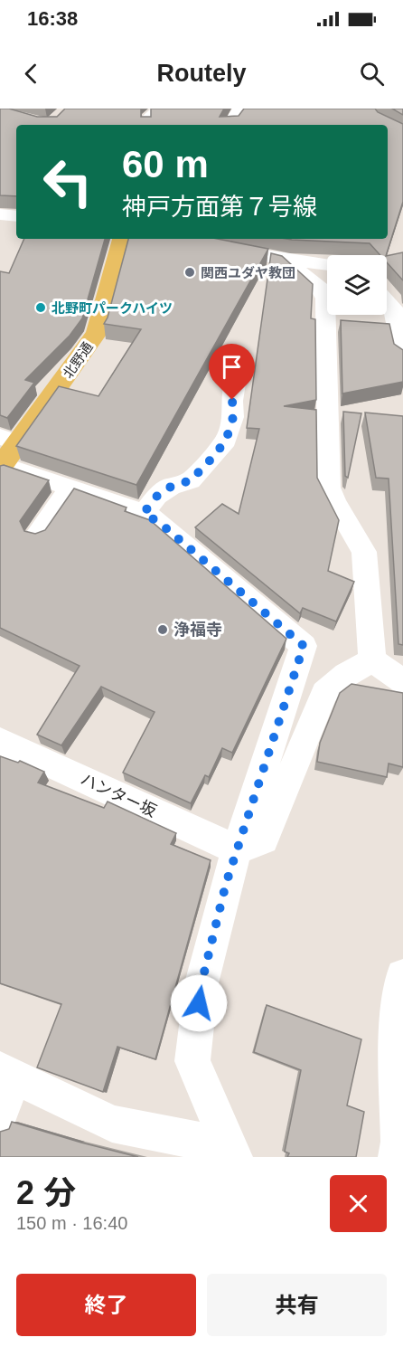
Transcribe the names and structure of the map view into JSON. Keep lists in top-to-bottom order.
{
  "streets": {
    "main road": ["北野通"],
    "street": ["ハンター坂"]
  },
  "places": ["関西ユダヤ教団", "北野町パークハイツ", "浄福寺"],
  "page": {
    "status": "16:38",
    "header": "Routely",
    "turn": ["60 m", "神戸方面第７号線"],
    "heading": ["2 分", "150 m · 16:40"],
    "buttons": ["終了", "共有"]
  }
}
